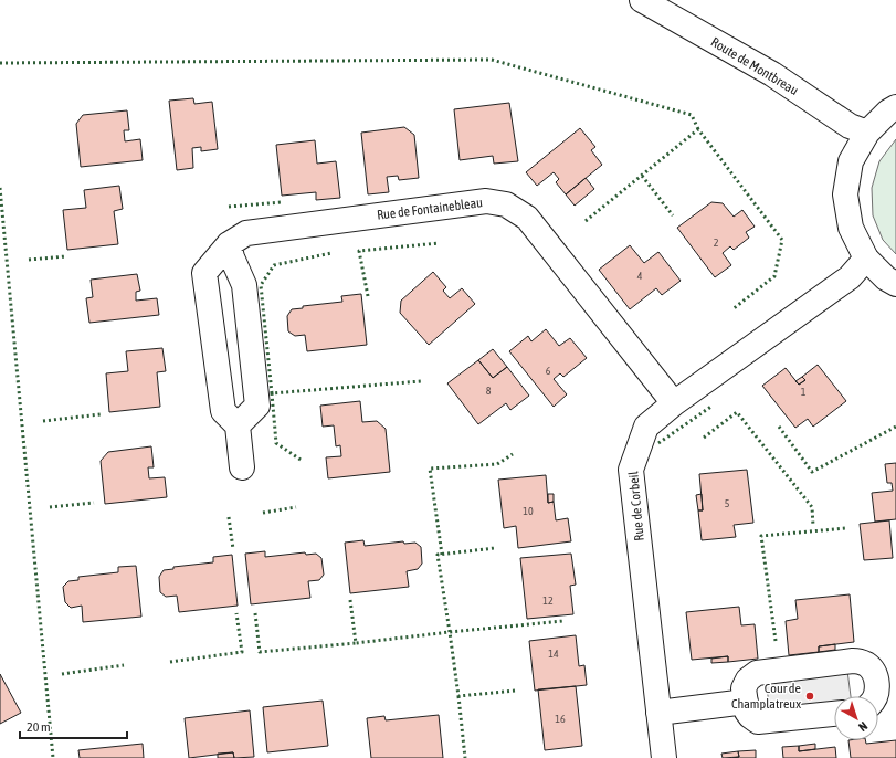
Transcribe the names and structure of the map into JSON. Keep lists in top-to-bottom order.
{
  "streets": {
    "street": ["Route de Montbreau", "Rue de Fontainebleau", "Rue de Corbeil"]
  },
  "crossings": [
    ["Rue de Fontainebleau", "Rue de Corbeil"]
  ],
  "places": ["Cour de Champlatreux"],
  "house_numbers": [
    "2",
    "4",
    "6",
    "8",
    "1",
    "5",
    "10",
    "12",
    "14",
    "16"
  ],
  "scale_bar": "20 m",
  "north": "bottom right"
}
